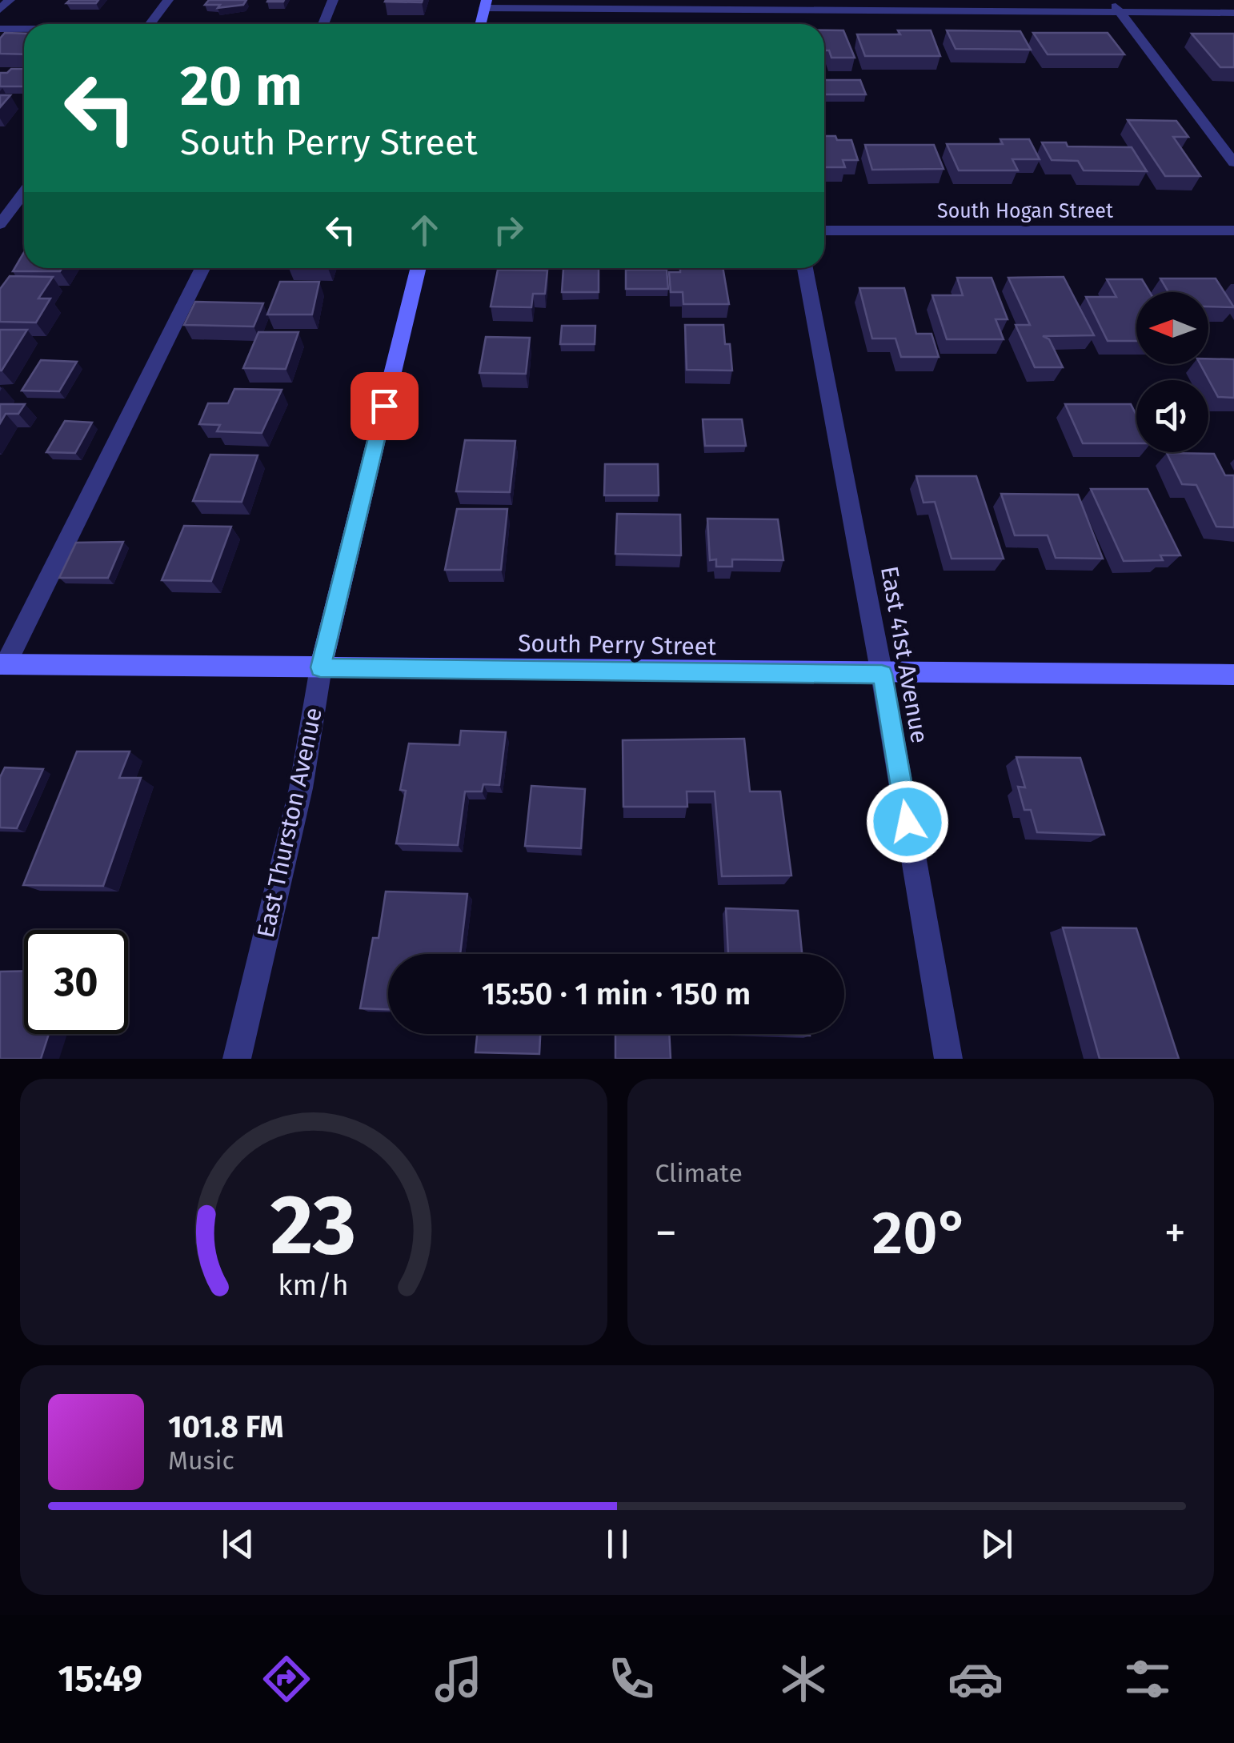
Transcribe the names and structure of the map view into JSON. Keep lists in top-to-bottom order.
{
  "streets": {
    "street": [
      "South Hogan Street",
      "South Perry Street",
      "East 41st Avenue",
      "East Thurston Avenue"
    ]
  },
  "crossings": [
    ["South Perry Street", "East 41st Avenue"],
    ["South Perry Street", "East Thurston Avenue"]
  ],
  "north": "left",
  "page": {
    "turn": ["20 m", "South Perry Street"],
    "limit": "30",
    "trip": "15:50 · 1 min · 150 m",
    "tile": "Climate",
    "heat": ["−", "20°", "+"],
    "song": ["101.8 FM", "Music"],
    "tabs": "15:49",
    "gauge": ["23", "km/h"]
  }
}
